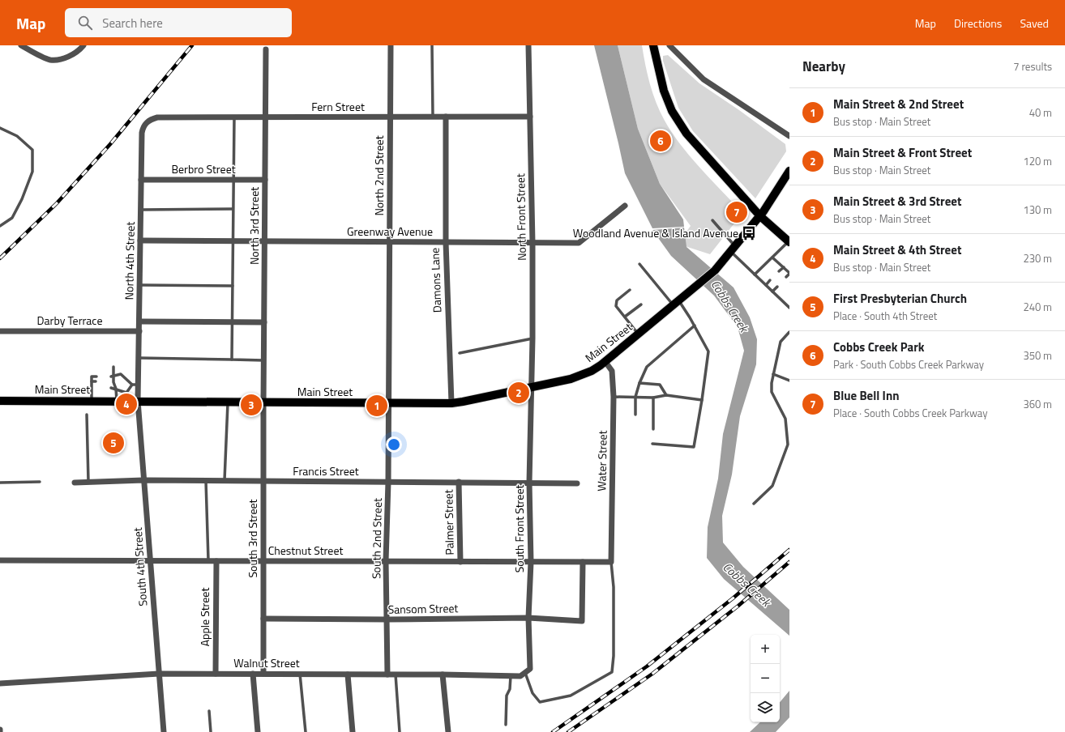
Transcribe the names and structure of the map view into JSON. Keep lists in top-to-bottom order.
{
  "streets": {
    "main road": ["Main Street"],
    "street": [
      "Fern Street",
      "Berbro Street",
      "North 2nd Street",
      "North Front Street",
      "North 3rd Street",
      "Greenway Avenue",
      "North 4th Street",
      "Damons Lane",
      "Darby Terrace",
      "Water Street",
      "Francis Street",
      "Palmer Street",
      "South Front Street",
      "South 3rd Street",
      "South 2nd Street",
      "Chestnut Street",
      "South 4th Street",
      "Sansom Street",
      "Apple Street",
      "Walnut Street"
    ]
  },
  "crossings": [
    ["Fern Street", "North 2nd Street"],
    ["Fern Street", "North Front Street"],
    ["Fern Street", "North 3rd Street"],
    ["Fern Street", "North 4th Street"],
    ["Fern Street", "Damons Lane"],
    ["Berbro Street", "North 3rd Street"],
    ["Berbro Street", "North 4th Street"],
    ["North 2nd Street", "Greenway Avenue"],
    ["North 2nd Street", "Main Street"],
    ["North 2nd Street", "South 2nd Street"],
    ["North Front Street", "Greenway Avenue"],
    ["North Front Street", "Main Street"],
    ["North Front Street", "South Front Street"],
    ["North 3rd Street", "Greenway Avenue"],
    ["North 3rd Street", "Main Street"],
    ["North 3rd Street", "South 3rd Street"],
    ["Greenway Avenue", "North 4th Street"],
    ["Greenway Avenue", "Damons Lane"],
    ["North 4th Street", "Darby Terrace"],
    ["North 4th Street", "Main Street"],
    ["North 4th Street", "South 4th Street"],
    ["Damons Lane", "Main Street"],
    ["Main Street", "Water Street"],
    ["Main Street", "South Front Street"],
    ["Main Street", "South 3rd Street"],
    ["Main Street", "South 2nd Street"],
    ["Main Street", "South 4th Street"],
    ["Water Street", "Chestnut Street"],
    ["Francis Street", "Palmer Street"],
    ["Francis Street", "South Front Street"],
    ["Francis Street", "South 3rd Street"],
    ["Francis Street", "South 2nd Street"],
    ["Francis Street", "South 4th Street"],
    ["Palmer Street", "Chestnut Street"],
    ["South Front Street", "Chestnut Street"],
    ["South Front Street", "Sansom Street"],
    ["South Front Street", "Walnut Street"],
    ["South 3rd Street", "Chestnut Street"],
    ["South 3rd Street", "Sansom Street"],
    ["South 3rd Street", "Walnut Street"],
    ["South 2nd Street", "Chestnut Street"],
    ["South 2nd Street", "Sansom Street"],
    ["South 2nd Street", "Walnut Street"],
    ["Chestnut Street", "South 4th Street"],
    ["Chestnut Street", "Sansom Street"],
    ["Chestnut Street", "Apple Street"],
    ["South 4th Street", "Walnut Street"],
    ["Apple Street", "Walnut Street"]
  ],
  "water": ["Cobbs Creek"],
  "places": {
    "bus stop": ["Woodland Avenue & Island Avenue"]
  },
  "page": {
    "header": "Map",
    "search": "Search here",
    "nav": ["Map", "Directions", "Saved"],
    "heading": ["Nearby", "7 results"],
    "list": [
      {
        "mark": "1",
        "name": "Main Street & 2nd Street",
        "note": "Bus stop · Main Street",
        "value": "40 m"
      },
      {
        "mark": "2",
        "name": "Main Street & Front Street",
        "note": "Bus stop · Main Street",
        "value": "120 m"
      },
      {
        "mark": "3",
        "name": "Main Street & 3rd Street",
        "note": "Bus stop · Main Street",
        "value": "130 m"
      },
      {
        "mark": "4",
        "name": "Main Street & 4th Street",
        "note": "Bus stop · Main Street",
        "value": "230 m"
      },
      {
        "mark": "5",
        "name": "First Presbyterian Church",
        "note": "Place · South 4th Street",
        "value": "240 m"
      },
      {
        "mark": "6",
        "name": "Cobbs Creek Park",
        "note": "Park · South Cobbs Creek Parkway",
        "value": "350 m"
      },
      {
        "mark": "7",
        "name": "Blue Bell Inn",
        "note": "Place · South Cobbs Creek Parkway",
        "value": "360 m"
      }
    ],
    "pins": [
      "6",
      "7",
      "2",
      "4",
      "3",
      "1",
      "5"
    ],
    "map_buttons": ["+", "−"]
  }
}
